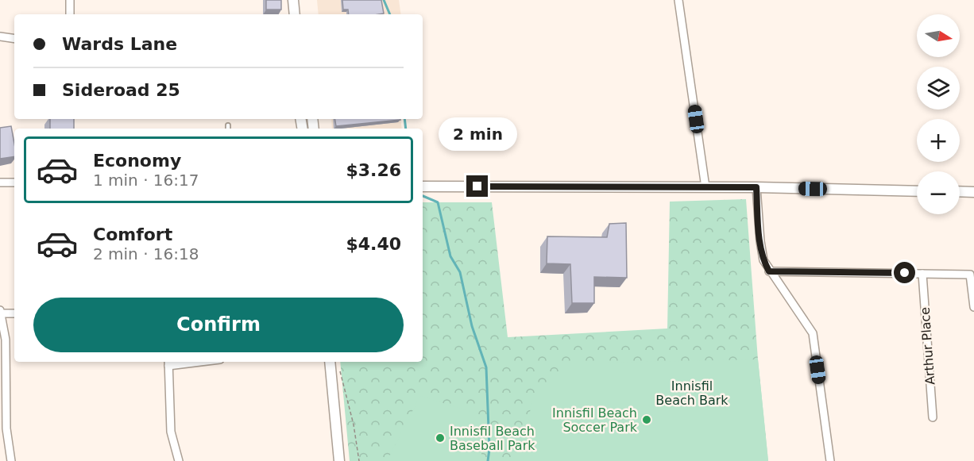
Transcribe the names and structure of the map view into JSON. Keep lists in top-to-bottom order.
{
  "streets": {
    "street": ["Arthur Place"]
  },
  "parks": ["Innisfil Beach Bark"],
  "places": ["Innisfil Beach Soccer Park", "Innisfil Beach Baseball Park"],
  "north": "right",
  "page": {
    "map_buttons": ["+", "−"],
    "banner": ["Wards Lane", "Sideroad 25"],
    "bubble": "2 min",
    "list": [
      {
        "name": "Economy",
        "note": "1 min · 16:17",
        "value": "$3.26"
      },
      {
        "name": "Comfort",
        "note": "2 min · 16:18",
        "value": "$4.40"
      }
    ],
    "buttons": "Confirm"
  }
}
